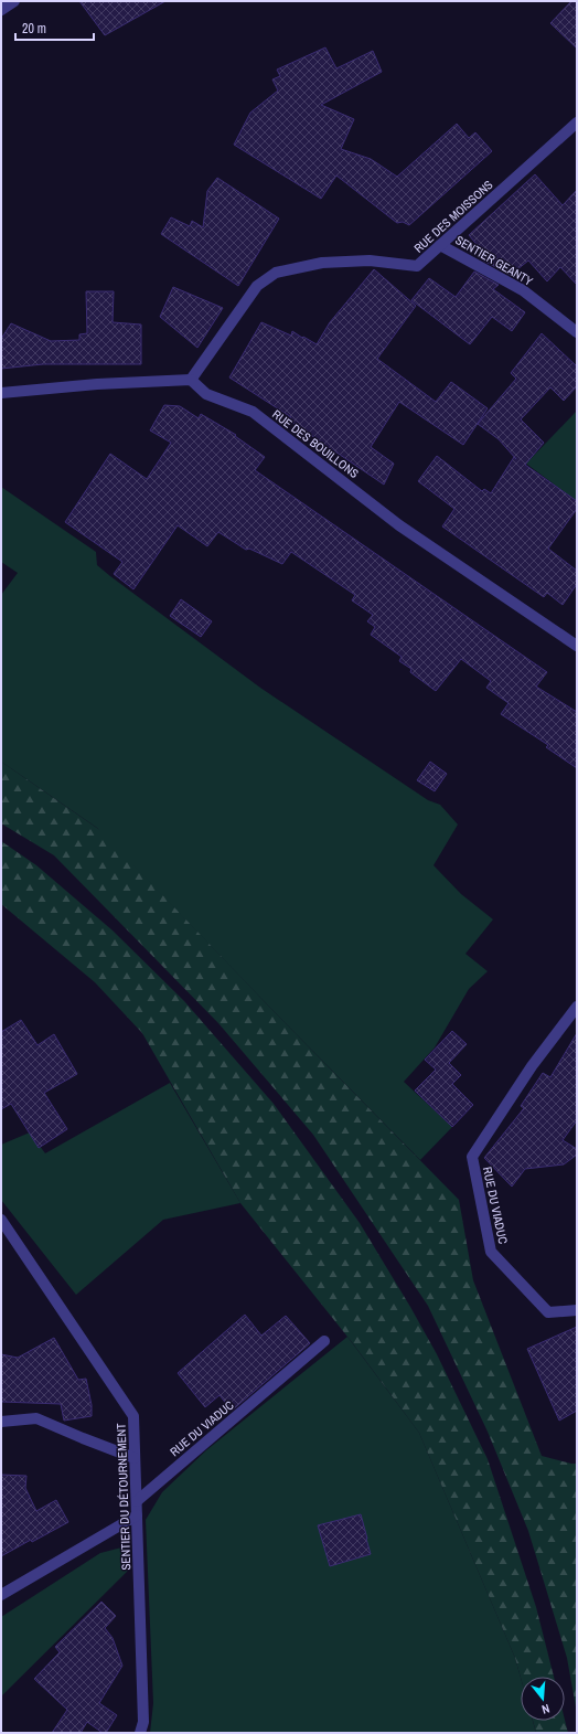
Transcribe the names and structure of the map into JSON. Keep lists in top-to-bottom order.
{
  "streets": {
    "street": [
      "RUE DES MOISSONS",
      "SENTIER GEANTY",
      "RUE DES BOUILLONS",
      "RUE DU VIADUC",
      "SENTIER DU DÉTOURNEMENT"
    ]
  },
  "crossings": [
    ["RUE DES MOISSONS", "SENTIER GEANTY"],
    ["RUE DES MOISSONS", "RUE DES BOUILLONS"],
    ["RUE DU VIADUC", "SENTIER DU DÉTOURNEMENT"]
  ],
  "scale_bar": "20 m",
  "north": "bottom"
}
